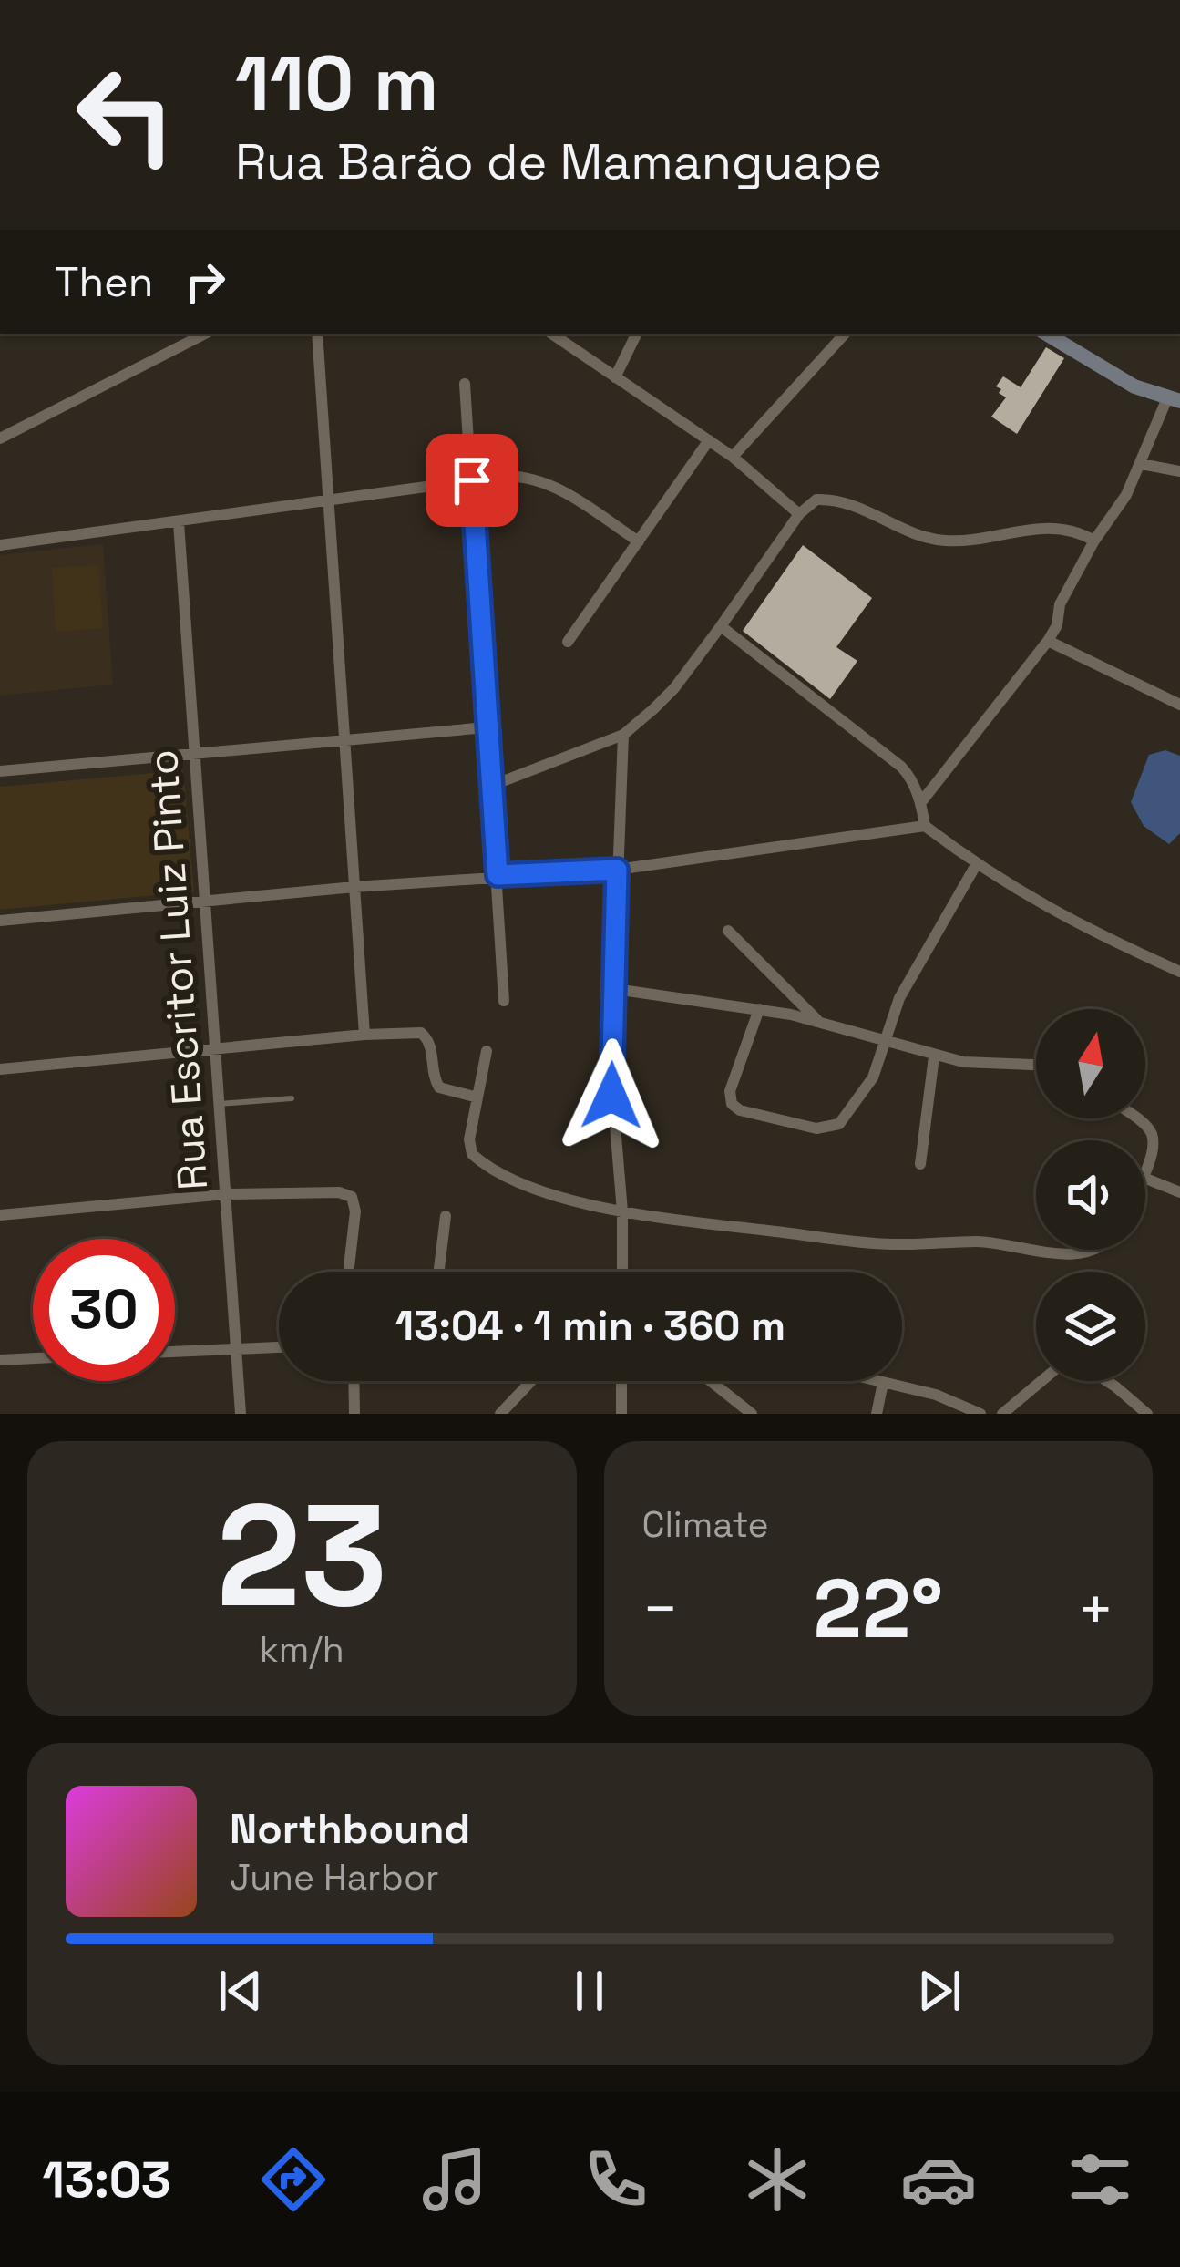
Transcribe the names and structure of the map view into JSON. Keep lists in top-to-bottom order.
{
  "streets": {
    "street": ["Rua Escritor Luiz Pinto"]
  },
  "north": "top",
  "page": {
    "turn": ["110 m", "Rua Barão de Mamanguape"],
    "then": "Then",
    "limit": "30",
    "trip": "13:04 · 1 min · 360 m",
    "tile": [
      ["23", "km/h"],
      "Climate"
    ],
    "heat": ["−", "22°", "+"],
    "song": ["Northbound", "June Harbor"],
    "tabs": "13:03"
  }
}
